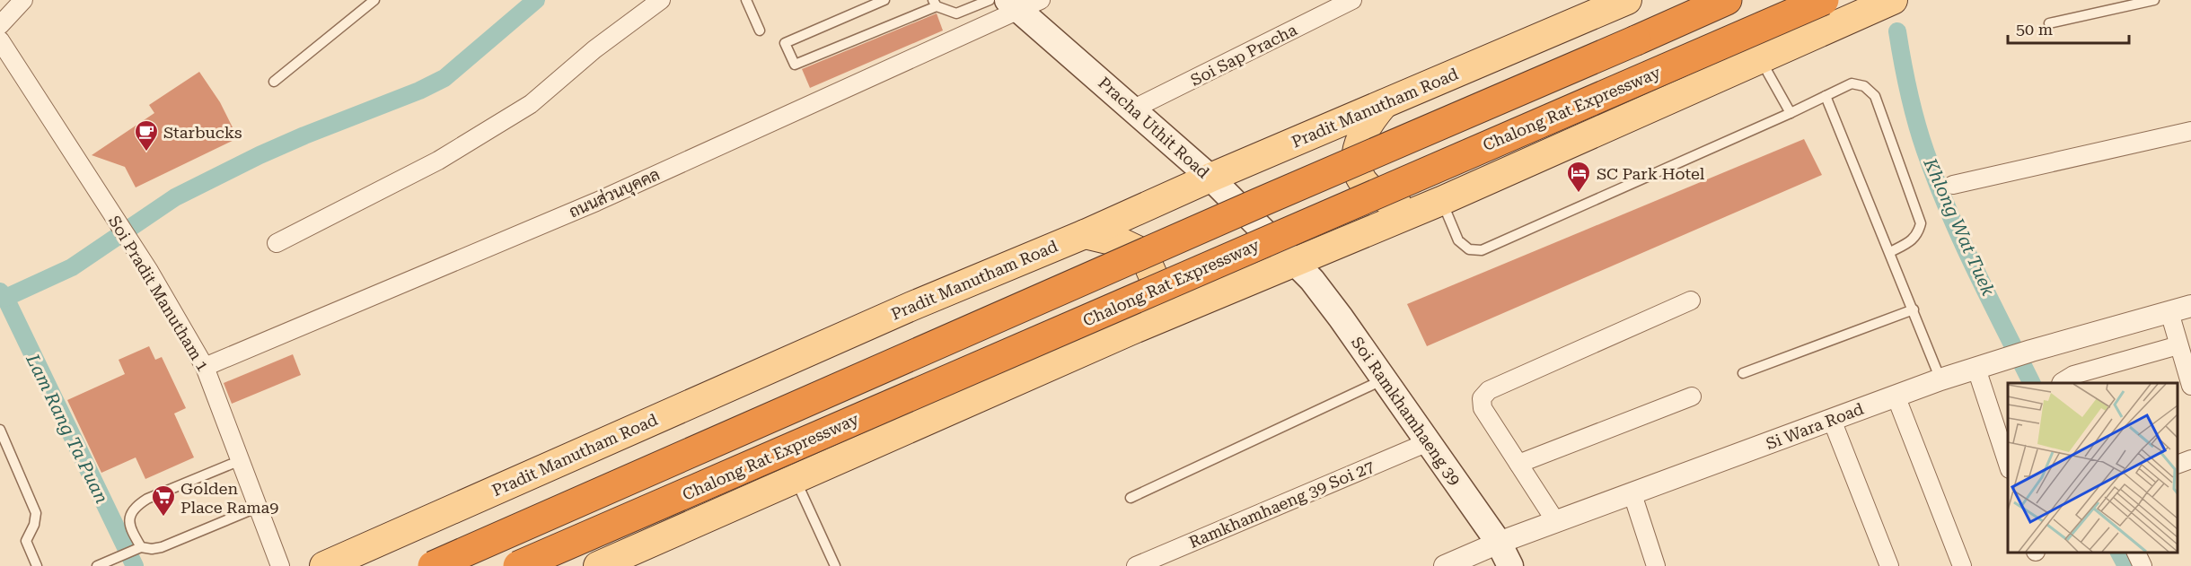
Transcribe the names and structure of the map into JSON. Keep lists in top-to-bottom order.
{
  "streets": {
    "highway": ["Chalong Rat Expressway"],
    "main road": ["Pradit Manutham Road", "Pracha Uthit Road", "Soi Ramkhamhaeng 39"],
    "street": [
      "Soi Sap Pracha",
      "ถนนส่วนบุคคล",
      "Soi Pradit Manutham 1",
      "Si Wara Road",
      "Ramkhamhaeng 39 Soi 27"
    ]
  },
  "crossings": [
    ["Soi Sap Pracha", "Pracha Uthit Road"],
    ["Pradit Manutham Road", "Pracha Uthit Road"],
    ["Pracha Uthit Road", "ถนนส่วนบุคคล"],
    ["Pracha Uthit Road", "Soi Ramkhamhaeng 39"],
    ["ถนนส่วนบุคคล", "Soi Pradit Manutham 1"],
    ["Soi Ramkhamhaeng 39", "Si Wara Road"],
    ["Soi Ramkhamhaeng 39", "Ramkhamhaeng 39 Soi 27"]
  ],
  "water": ["Khlong Wat Tuek", "Lam Rang Ta Puan"],
  "places": {
    "cafe": ["Starbucks"],
    "hotel": ["SC Park Hotel"],
    "supermarket": ["Golden Place Rama9"]
  },
  "scale_bar": "50 m"
}
